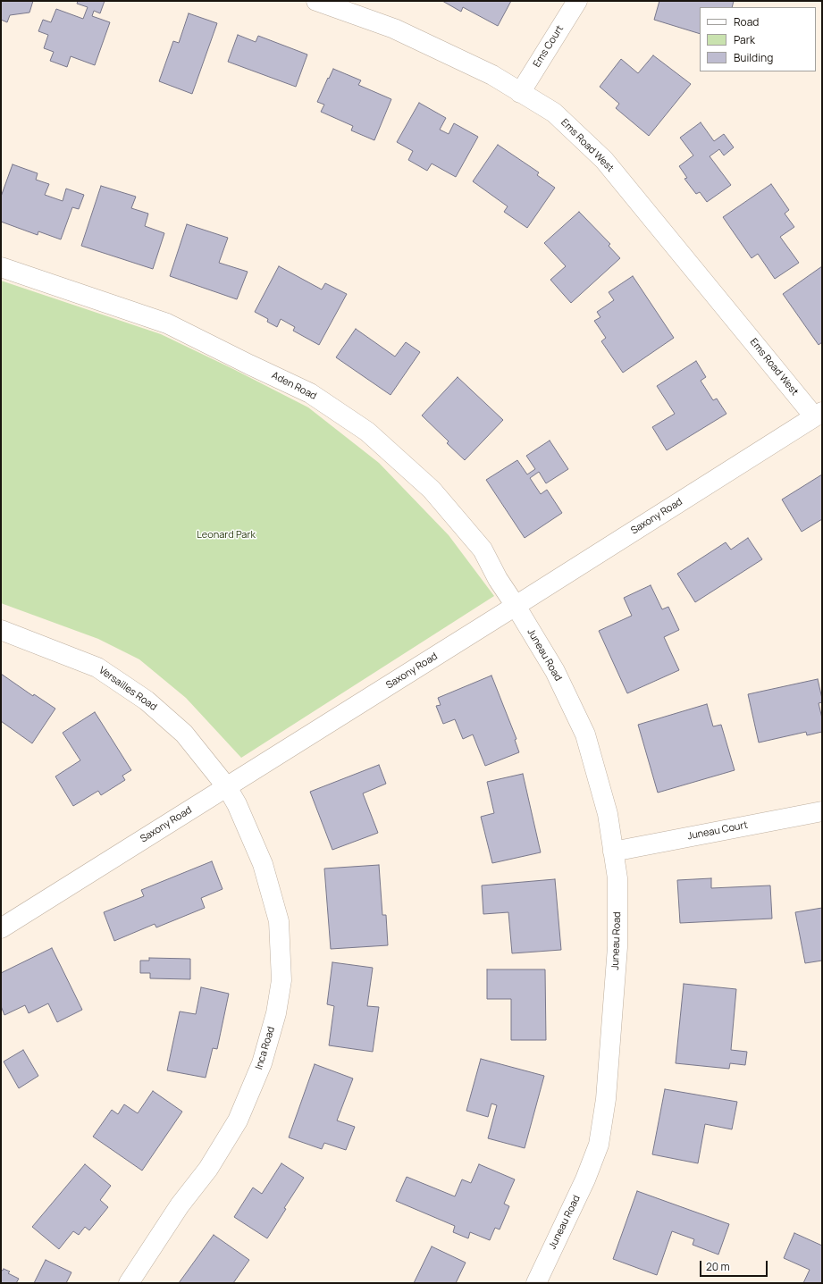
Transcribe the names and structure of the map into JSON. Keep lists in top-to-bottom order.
{
  "streets": {
    "street": [
      "Ems Court",
      "Ems Road West",
      "Aden Road",
      "Saxony Road",
      "Juneau Road",
      "Versailles Road",
      "Juneau Court",
      "Inca Road"
    ]
  },
  "crossings": [
    ["Ems Court", "Ems Road West"],
    ["Ems Road West", "Saxony Road"],
    ["Aden Road", "Saxony Road"],
    ["Aden Road", "Juneau Road"],
    ["Saxony Road", "Juneau Road"],
    ["Saxony Road", "Versailles Road"],
    ["Saxony Road", "Inca Road"],
    ["Juneau Road", "Juneau Court"],
    ["Versailles Road", "Inca Road"]
  ],
  "parks": ["Leonard Park"],
  "legend": ["Road", "Park", "Building"],
  "scale_bar": "20 m"
}
